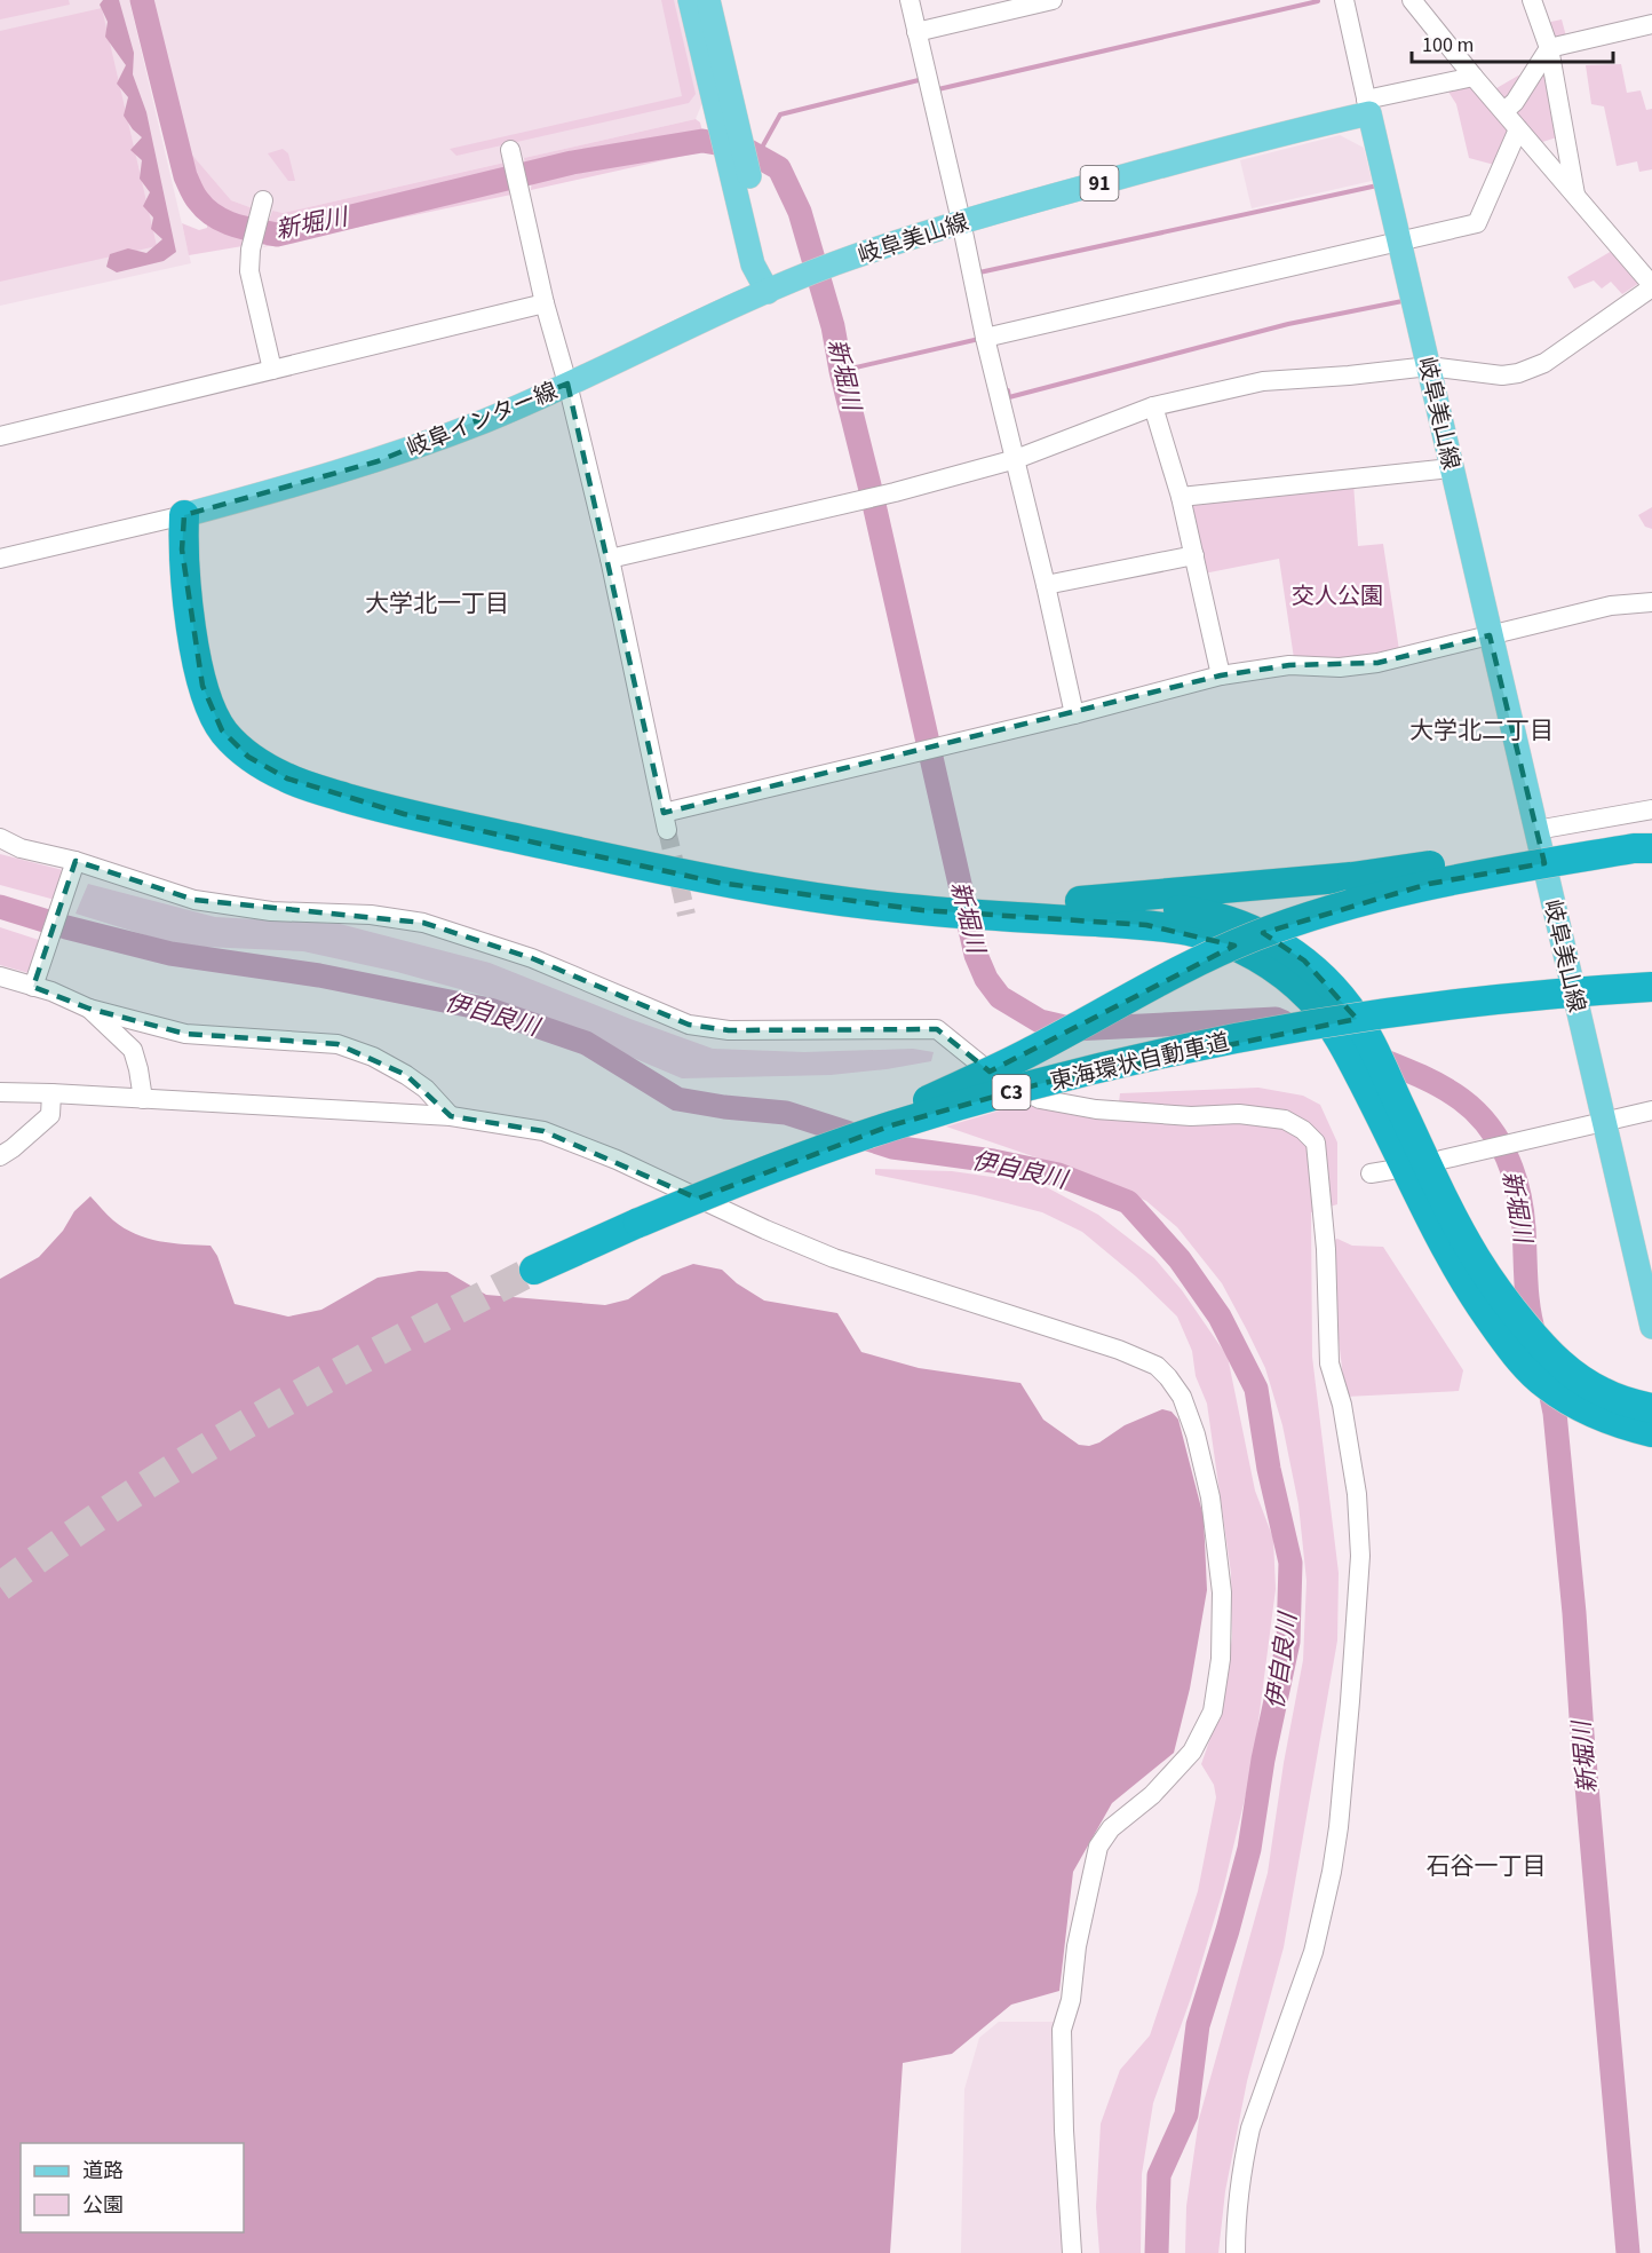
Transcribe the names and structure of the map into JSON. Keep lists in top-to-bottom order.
{
  "streets": {
    "highway": ["東海環状自動車道", "C3"],
    "main road": ["91", "岐阜美山線", "岐阜インター線"]
  },
  "crossings": [
    ["岐阜美山線", "岐阜インター線"]
  ],
  "districts": ["大学北一丁目", "大学北二丁目", "石谷一丁目"],
  "water": ["新堀川", "伊自良川"],
  "parks": ["交人公園"],
  "legend": ["道路", "公園"],
  "scale_bar": "100 m"
}
